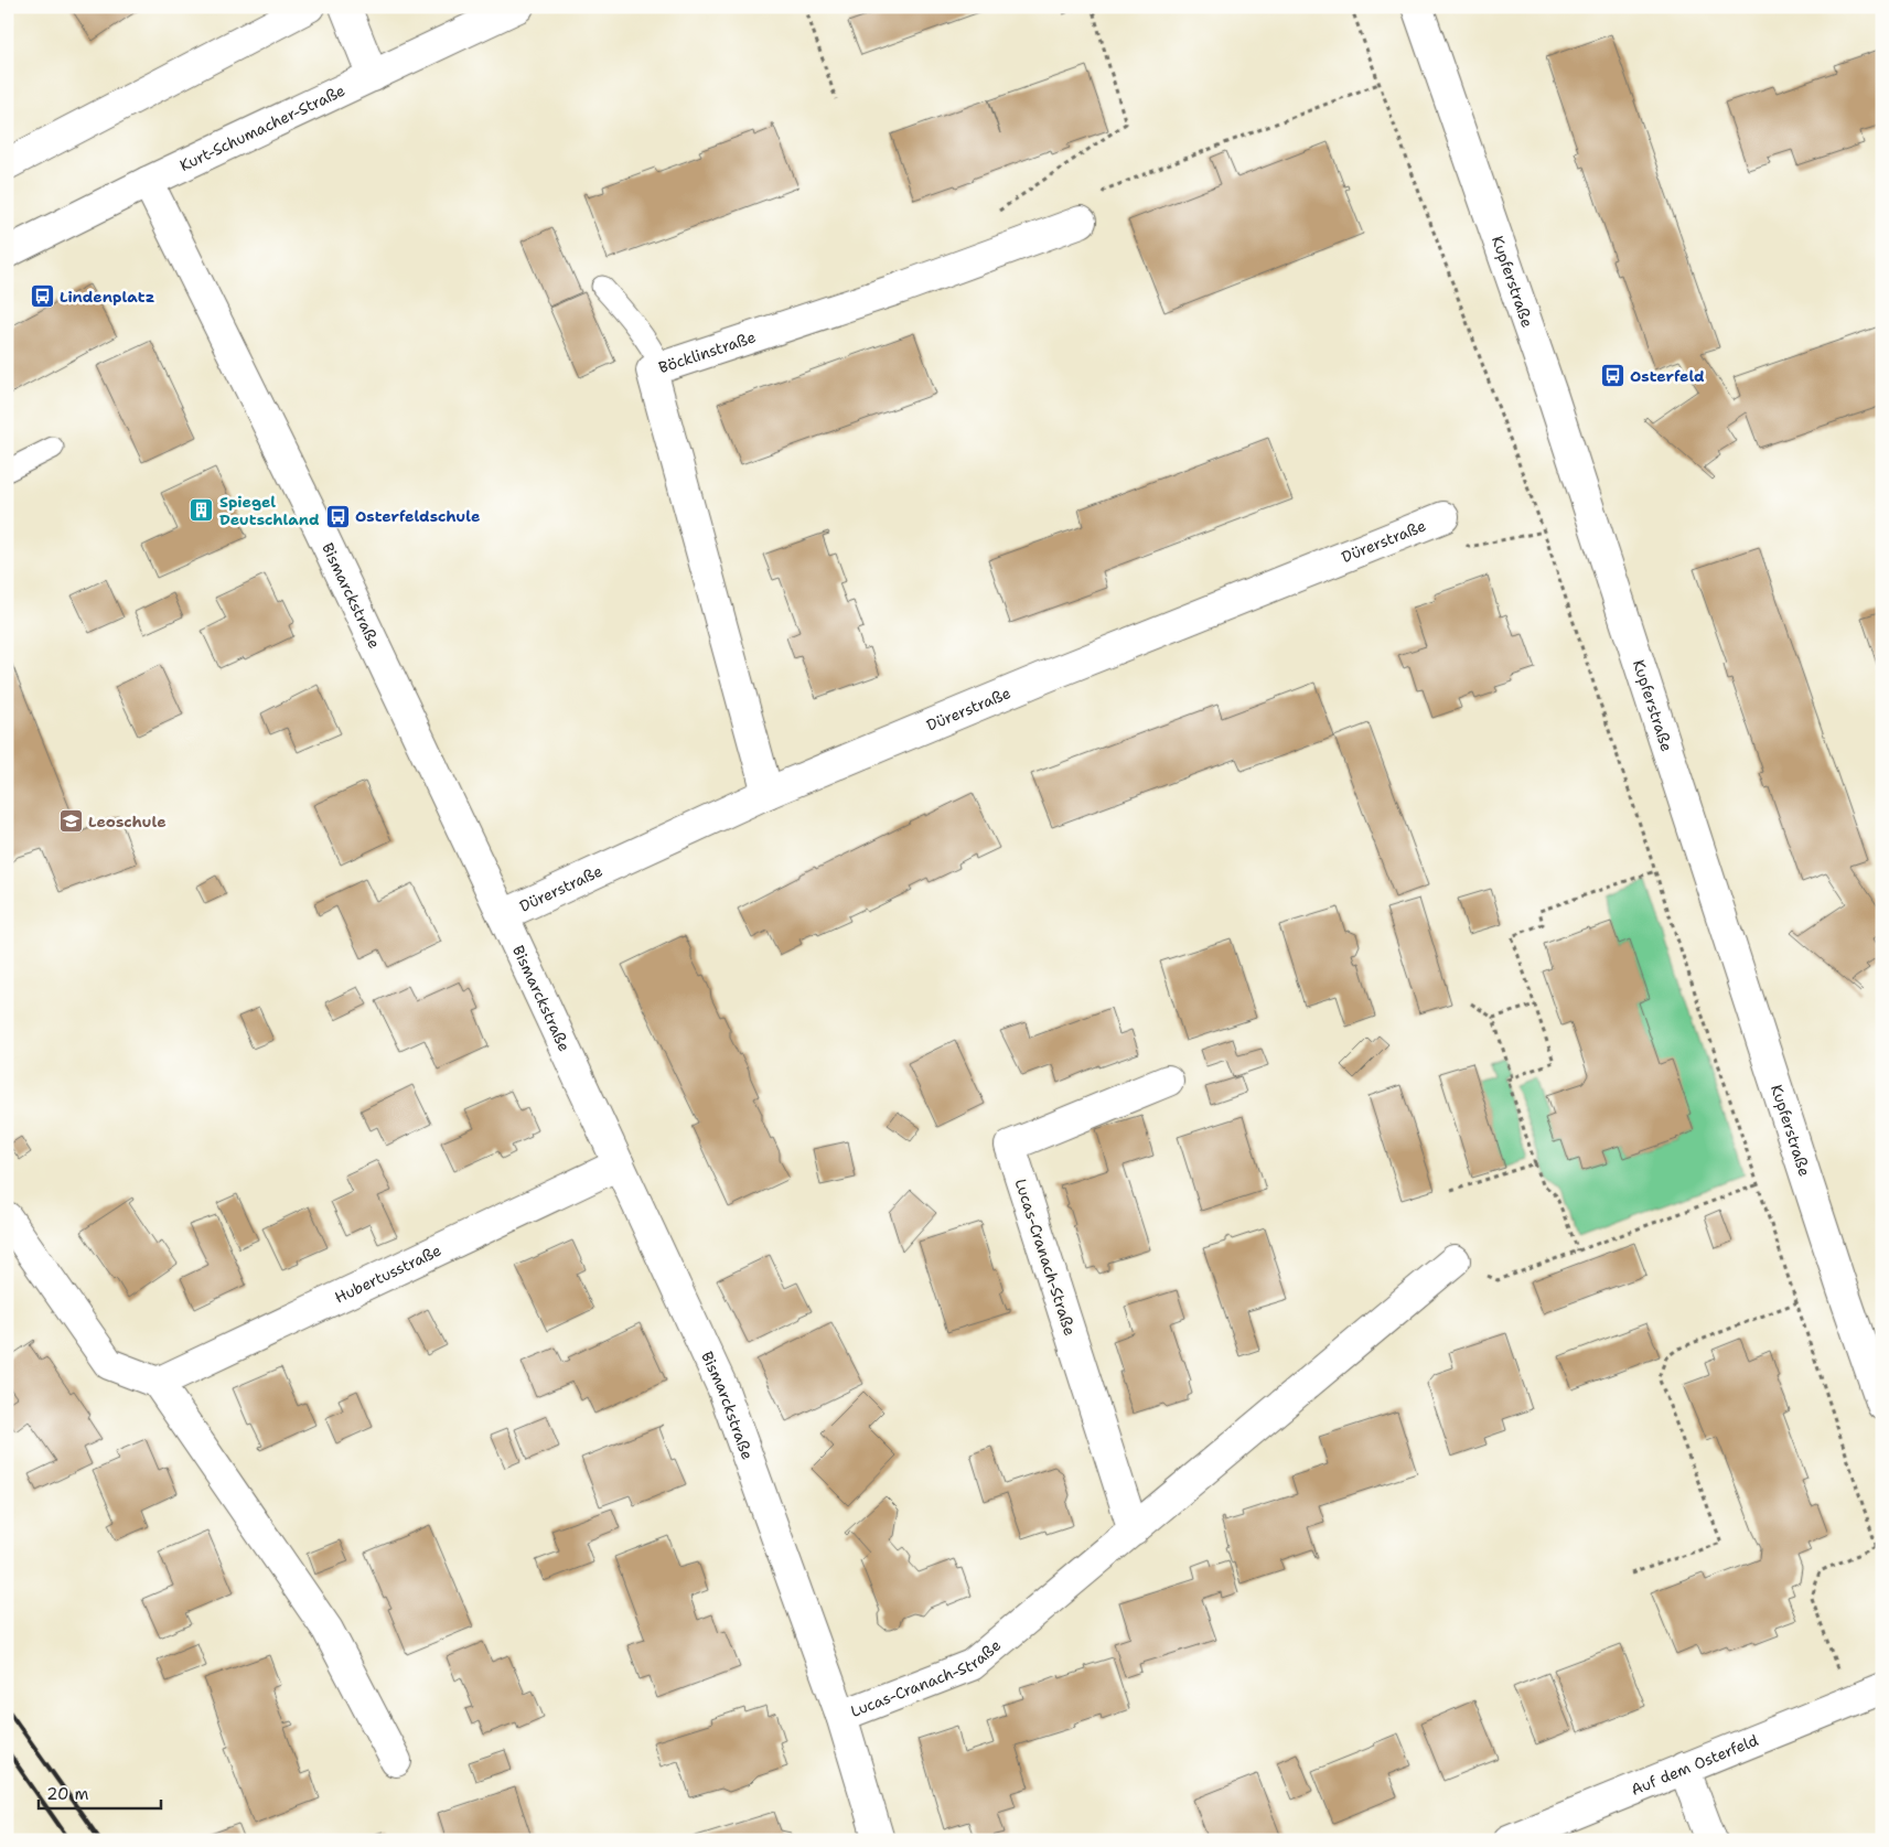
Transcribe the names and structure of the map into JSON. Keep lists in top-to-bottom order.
{
  "streets": {
    "street": [
      "Kurt-Schumacher-Straße",
      "Kupferstraße",
      "Böcklinstraße",
      "Dürerstraße",
      "Bismarckstraße",
      "Lucas-Cranach-Straße",
      "Hubertusstraße",
      "Auf dem Osterfeld"
    ]
  },
  "crossings": [
    ["Kurt-Schumacher-Straße", "Bismarckstraße"],
    ["Böcklinstraße", "Dürerstraße"],
    ["Dürerstraße", "Bismarckstraße"],
    ["Bismarckstraße", "Lucas-Cranach-Straße"],
    ["Bismarckstraße", "Hubertusstraße"]
  ],
  "places": {
    "bus stop": ["Lindenplatz", "Osterfeld", "Osterfeldschule"],
    "building": ["Spiegel Deutschland"],
    "school or university": ["Leoschule"]
  },
  "scale_bar": "20 m"
}
